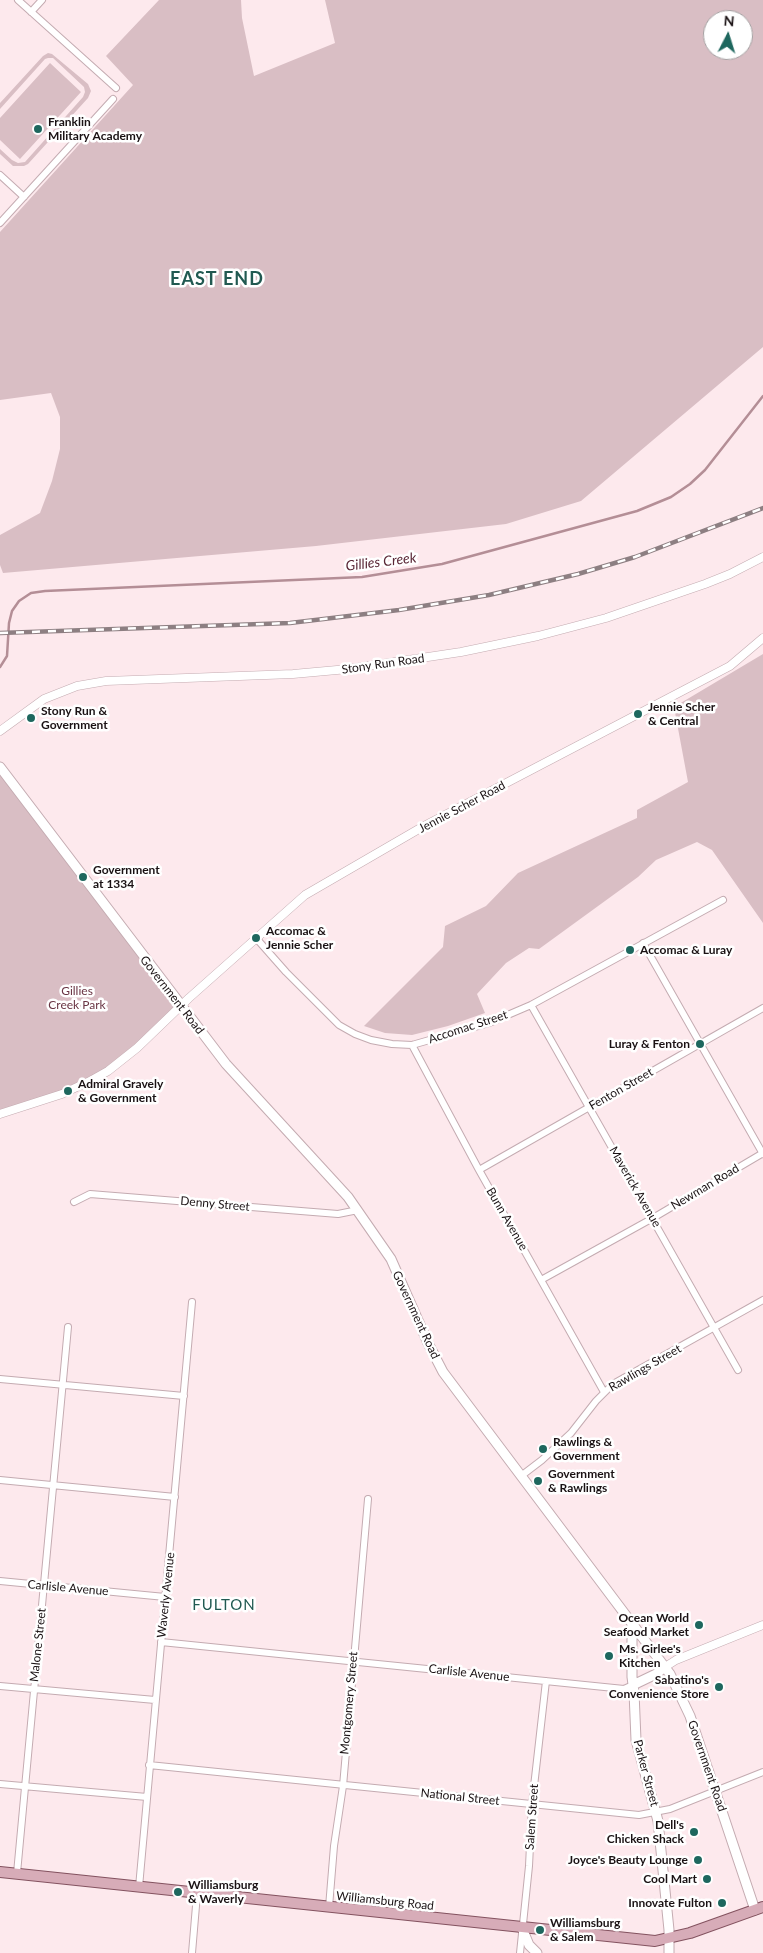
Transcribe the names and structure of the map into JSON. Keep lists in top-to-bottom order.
{
  "streets": {
    "main road": [
      "Government Road",
      "Carlisle Avenue",
      "Parker Street",
      "Williamsburg Road"
    ],
    "street": [
      "Stony Run Road",
      "Jennie Scher Road",
      "Accomac Street",
      "Fenton Street",
      "Maverick Avenue",
      "Newman Road",
      "Denny Street",
      "Bunn Avenue",
      "Rawlings Street",
      "Waverly Avenue",
      "Malone Street",
      "Montgomery Street",
      "National Street",
      "Salem Street"
    ]
  },
  "crossings": [
    ["Jennie Scher Road", "Government Road"],
    ["Jennie Scher Road", "Accomac Street"],
    ["Government Road", "Denny Street"],
    ["Government Road", "Rawlings Street"],
    ["Government Road", "Carlisle Avenue"],
    ["Government Road", "Parker Street"],
    ["Government Road", "National Street"],
    ["Government Road", "Williamsburg Road"],
    ["Accomac Street", "Maverick Avenue"],
    ["Accomac Street", "Bunn Avenue"],
    ["Fenton Street", "Maverick Avenue"],
    ["Fenton Street", "Bunn Avenue"],
    ["Maverick Avenue", "Newman Road"],
    ["Maverick Avenue", "Rawlings Street"],
    ["Newman Road", "Bunn Avenue"],
    ["Bunn Avenue", "Rawlings Street"],
    ["Carlisle Avenue", "Waverly Avenue"],
    ["Carlisle Avenue", "Malone Street"],
    ["Carlisle Avenue", "Montgomery Street"],
    ["Carlisle Avenue", "Parker Street"],
    ["Carlisle Avenue", "Salem Street"],
    ["Waverly Avenue", "National Street"],
    ["Waverly Avenue", "Williamsburg Road"],
    ["Malone Street", "Williamsburg Road"],
    ["Montgomery Street", "National Street"],
    ["Montgomery Street", "Williamsburg Road"],
    ["Parker Street", "National Street"],
    ["Parker Street", "Williamsburg Road"],
    ["National Street", "Salem Street"],
    ["Salem Street", "Williamsburg Road"]
  ],
  "districts": ["EAST END", "FULTON"],
  "water": ["Gillies Creek"],
  "parks": ["Gillies Creek Park"],
  "places": [
    "Franklin Military Academy",
    "Jennie Scher & Central",
    "Stony Run & Government",
    "Government at 1334",
    "Accomac & Jennie Scher",
    "Accomac & Luray",
    "Luray & Fenton",
    "Admiral Gravely & Government",
    "Rawlings & Government",
    "Government & Rawlings",
    "Ocean World Seafood Market",
    "Ms. Girlee's Kitchen",
    "Sabatino's Convenience Store",
    "Dell's Chicken Shack",
    "Joyce's Beauty Lounge",
    "Cool Mart",
    "Williamsburg & Waverly",
    "Innovate Fulton",
    "Williamsburg & Salem"
  ],
  "north": "top"
}
